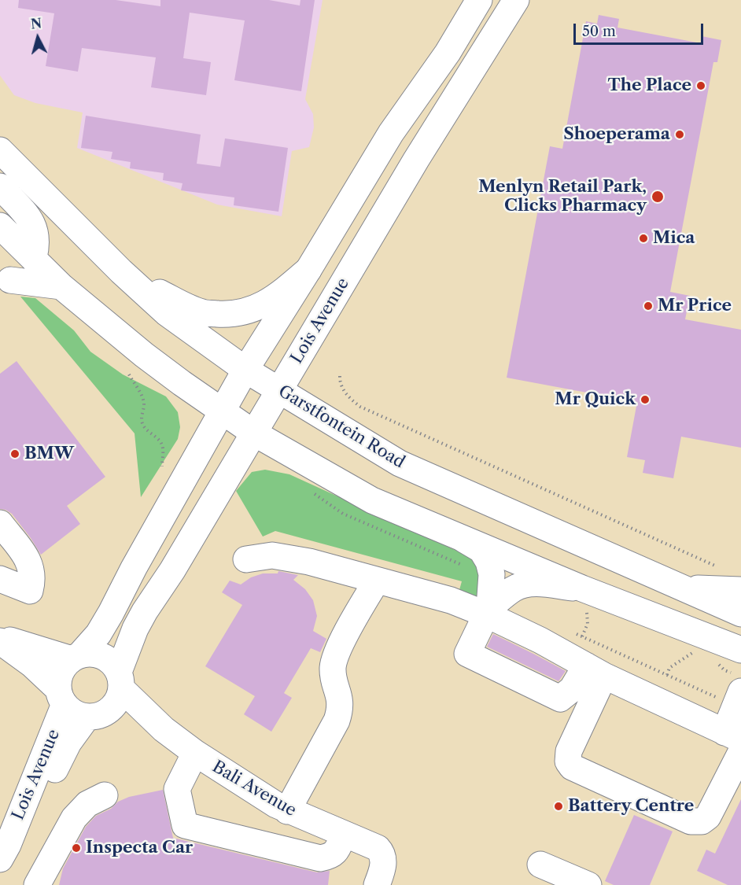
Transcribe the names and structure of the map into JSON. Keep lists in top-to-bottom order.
{
  "streets": {
    "main road": ["Lois Avenue", "Garstfontein Road", "Bali Avenue"]
  },
  "crossings": [
    ["Lois Avenue", "Garstfontein Road"],
    ["Lois Avenue", "Bali Avenue"]
  ],
  "places": [
    "The Place",
    "Shoeperama",
    "Menlyn Retail Park, Clicks Pharmacy",
    "Mica",
    "Mr Price",
    "Mr Quick",
    "BMW",
    "Battery Centre",
    "Inspecta Car"
  ],
  "scale_bar": "50 m",
  "north": "top"
}
